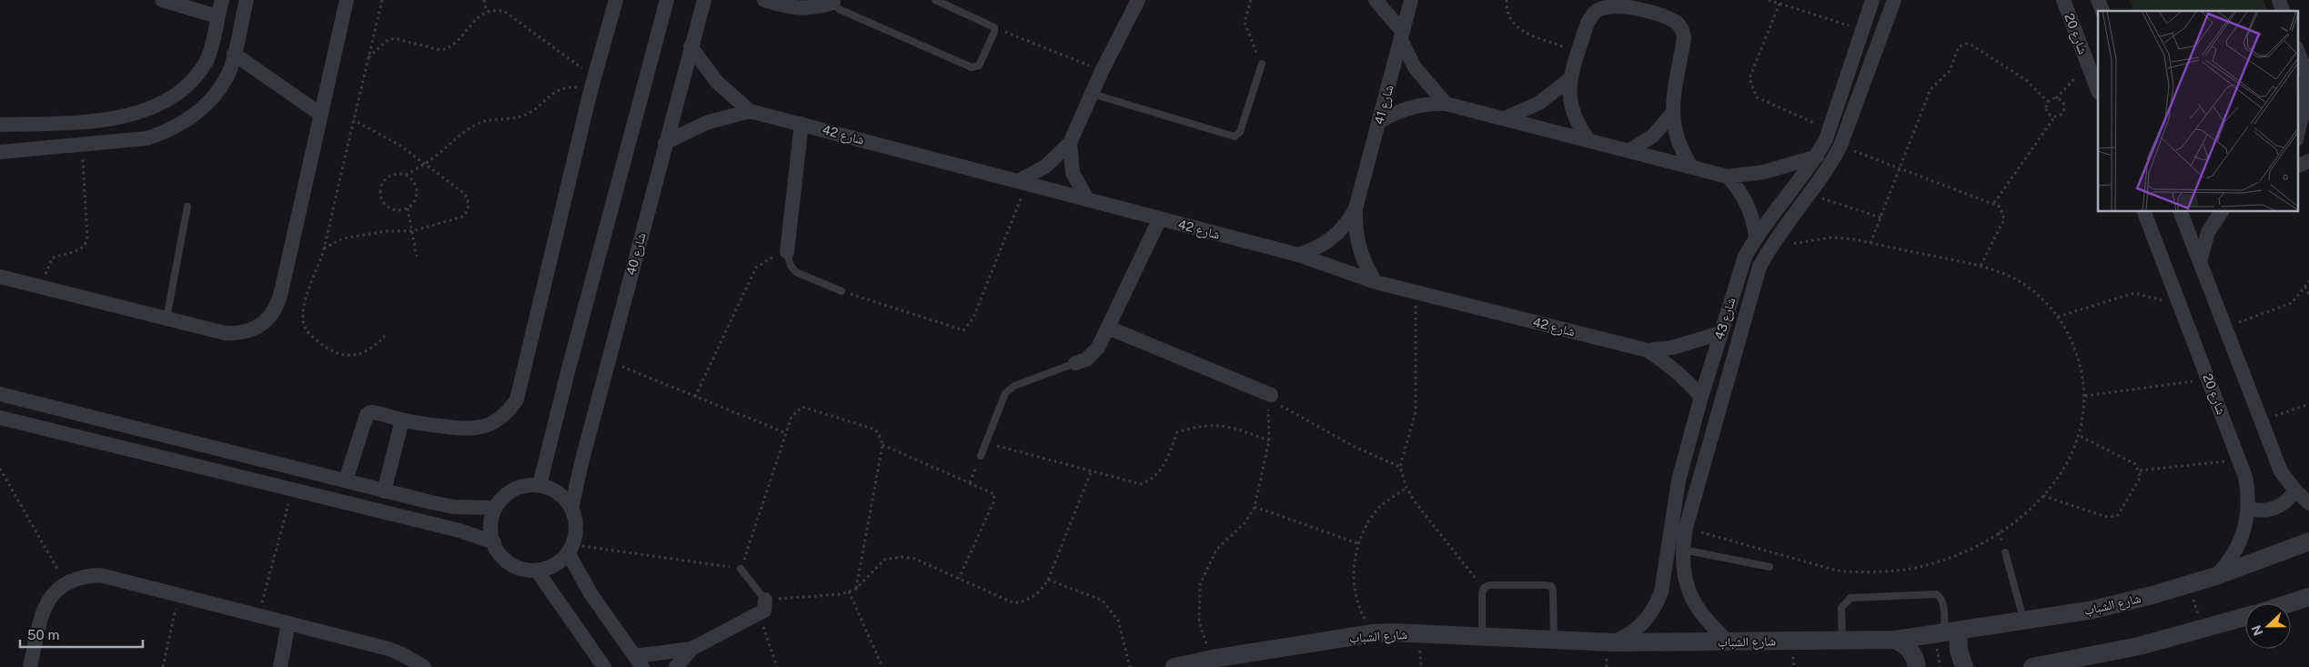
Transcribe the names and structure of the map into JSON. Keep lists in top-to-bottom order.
{
  "streets": {
    "street": [
      "شارع 20",
      "شارع 41",
      "شارع 42",
      "شارع 40",
      "شارع 43",
      "شارع الشباب"
    ]
  },
  "crossings": [
    ["شارع 20", "شارع الشباب"],
    ["شارع 41", "شارع 42"],
    ["شارع 42", "شارع 40"],
    ["شارع 42", "شارع 43"],
    ["شارع 43", "شارع الشباب"]
  ],
  "scale_bar": "50 m",
  "north": "left"
}
